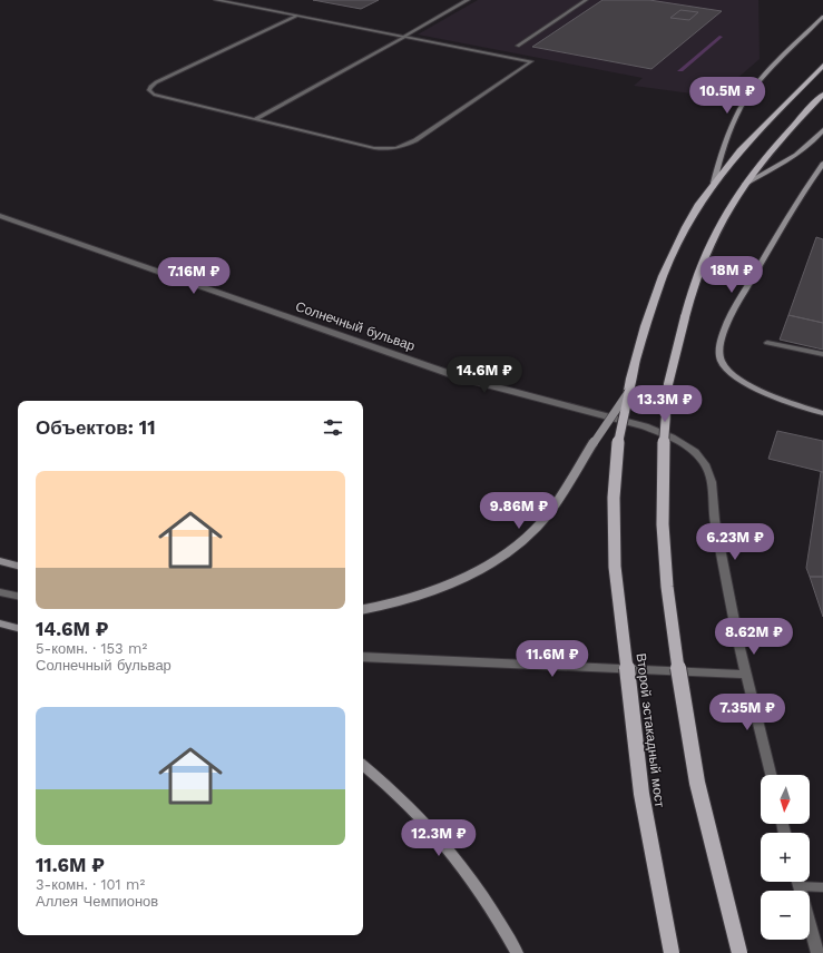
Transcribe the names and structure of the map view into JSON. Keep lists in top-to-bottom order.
{
  "streets": {
    "main road": ["Второй эстакадный мост"],
    "street": ["Солнечный бульвар"]
  },
  "north": "bottom",
  "page": {
    "price": [
      "10.5M ₽",
      "18M ₽",
      "7.16M ₽",
      "14.6M ₽",
      "13.3M ₽",
      "9.86M ₽",
      "6.23M ₽",
      "8.62M ₽",
      "11.6M ₽",
      "7.35M ₽",
      "12.3M ₽"
    ],
    "heading": "Объектов: 11",
    "list": [
      {
        "name": "14.6M ₽",
        "note": "5-комн. · 153 m² · Солнечный бульвар"
      },
      {
        "name": "11.6M ₽",
        "note": "3-комн. · 101 m² · Аллея Чемпионов"
      }
    ],
    "map_buttons": ["+", "−"]
  }
}
